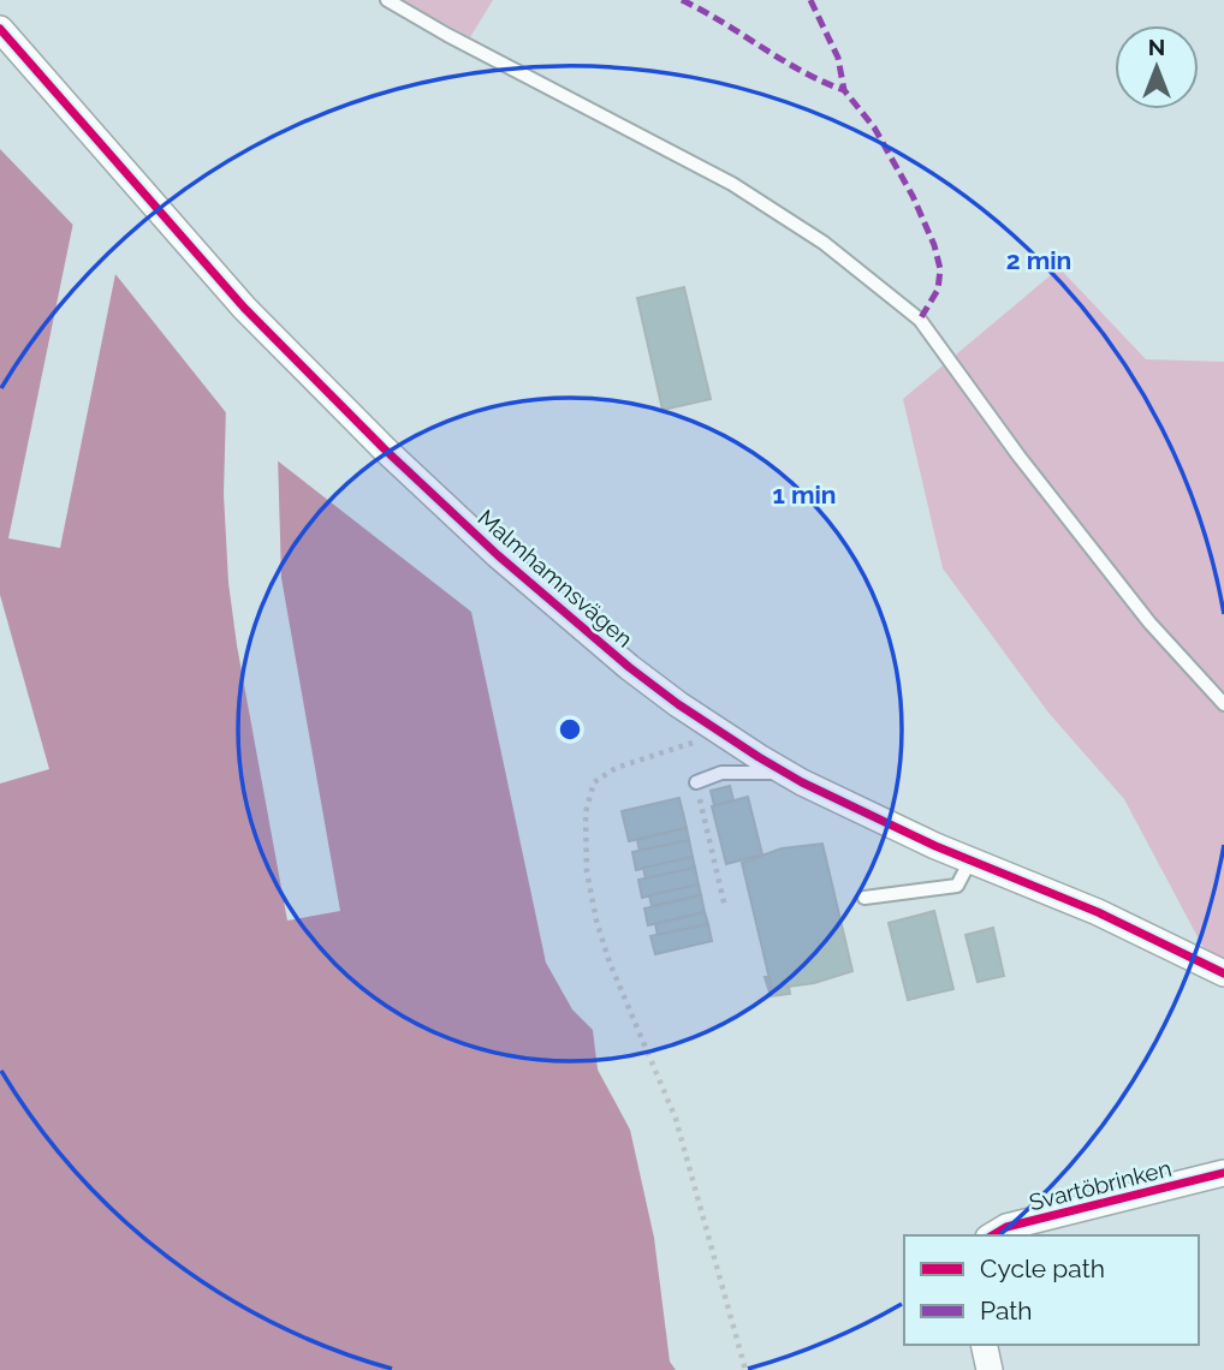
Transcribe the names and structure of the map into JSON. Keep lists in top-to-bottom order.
{
  "streets": {
    "street": ["Malmhamnsvägen", "Svartöbrinken"]
  },
  "legend": ["Cycle path", "Path"],
  "north": "top",
  "rings": ["2 min", "1 min"]
}
